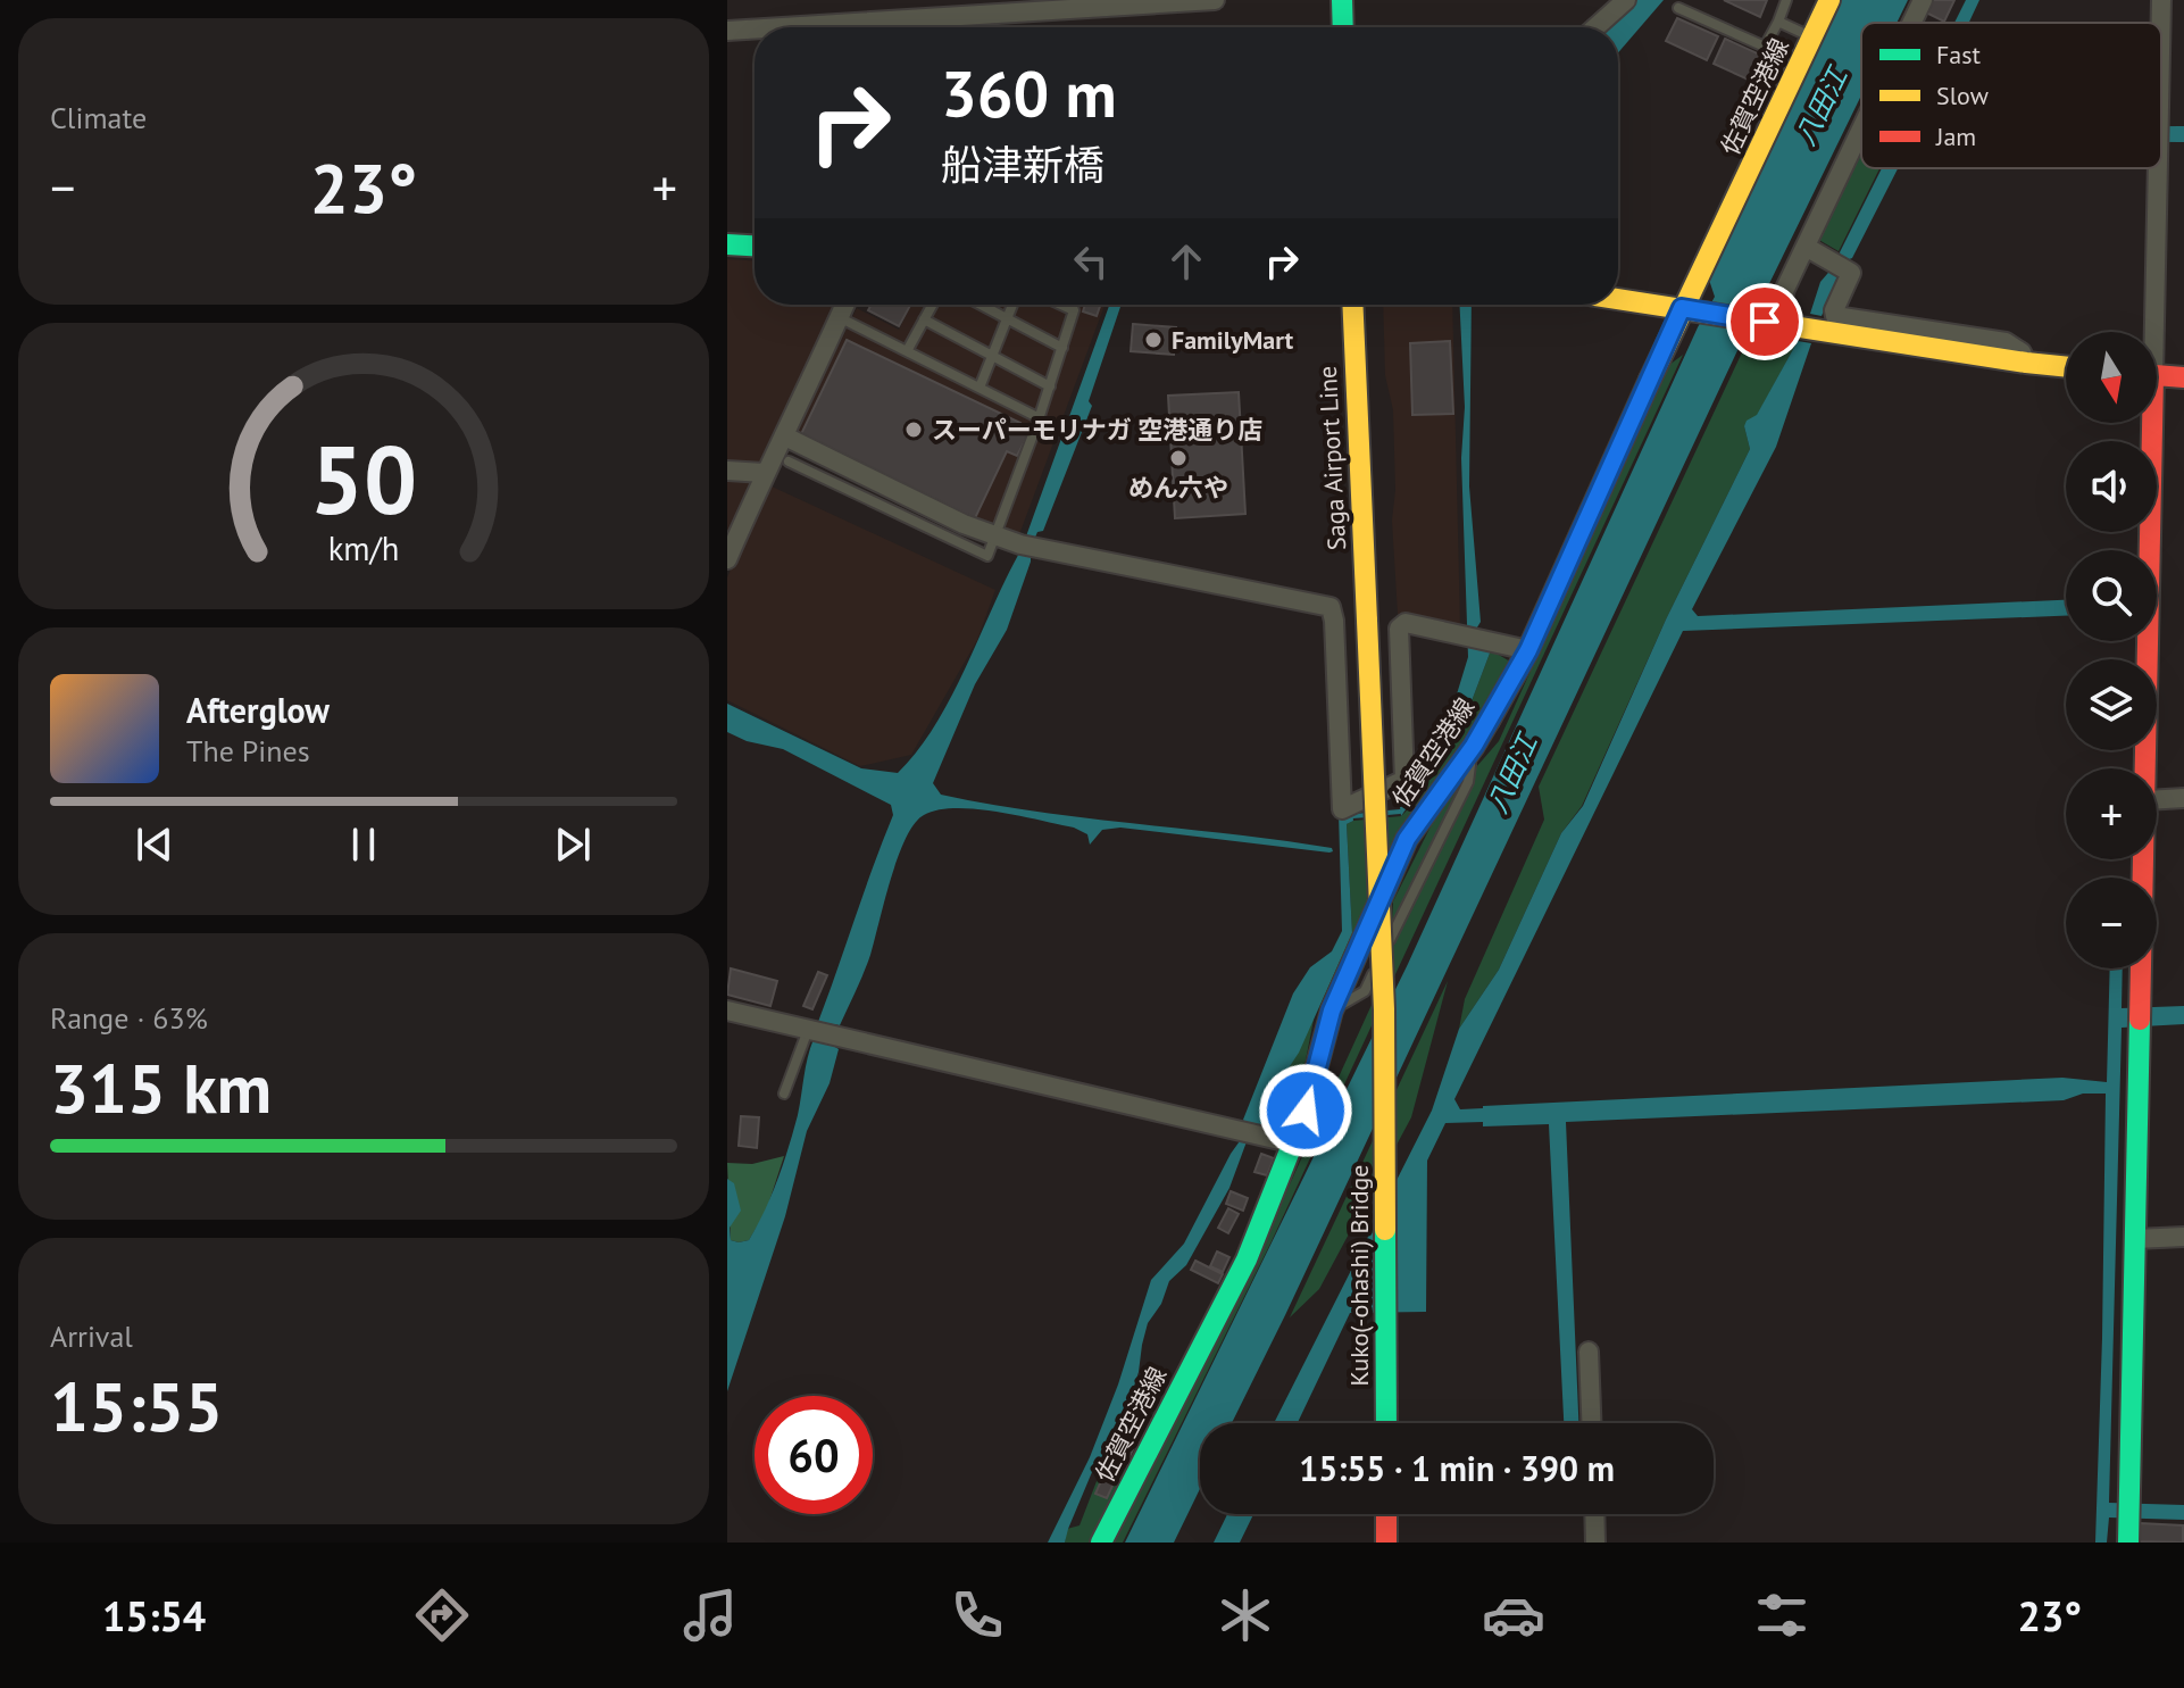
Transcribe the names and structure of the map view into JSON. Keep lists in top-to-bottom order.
{
  "streets": {
    "main road": ["佐賀空港線", "Saga Airport Line", "Kuko(-ohashi) Bridge"]
  },
  "crossings": [
    ["Saga Airport Line", "Kuko(-ohashi) Bridge"]
  ],
  "water": ["八田江"],
  "places": ["FamilyMart", "スーパーモリナガ 空港通り店", "めん六や"],
  "legend": ["Fast", "Slow", "Jam"],
  "north": "bottom",
  "page": {
    "tile": [
      "Climate",
      ["Range · 63%", "315 km"],
      ["Arrival", "15:55"]
    ],
    "turn": ["360 m", "船津新橋"],
    "heat": ["−", "23°", "+"],
    "map_buttons": ["+", "−"],
    "song": ["Afterglow", "The Pines"],
    "limit": "60",
    "trip": "15:55 · 1 min · 390 m",
    "tabs": ["15:54", "23°"],
    "gauge": ["50", "km/h"]
  }
}
